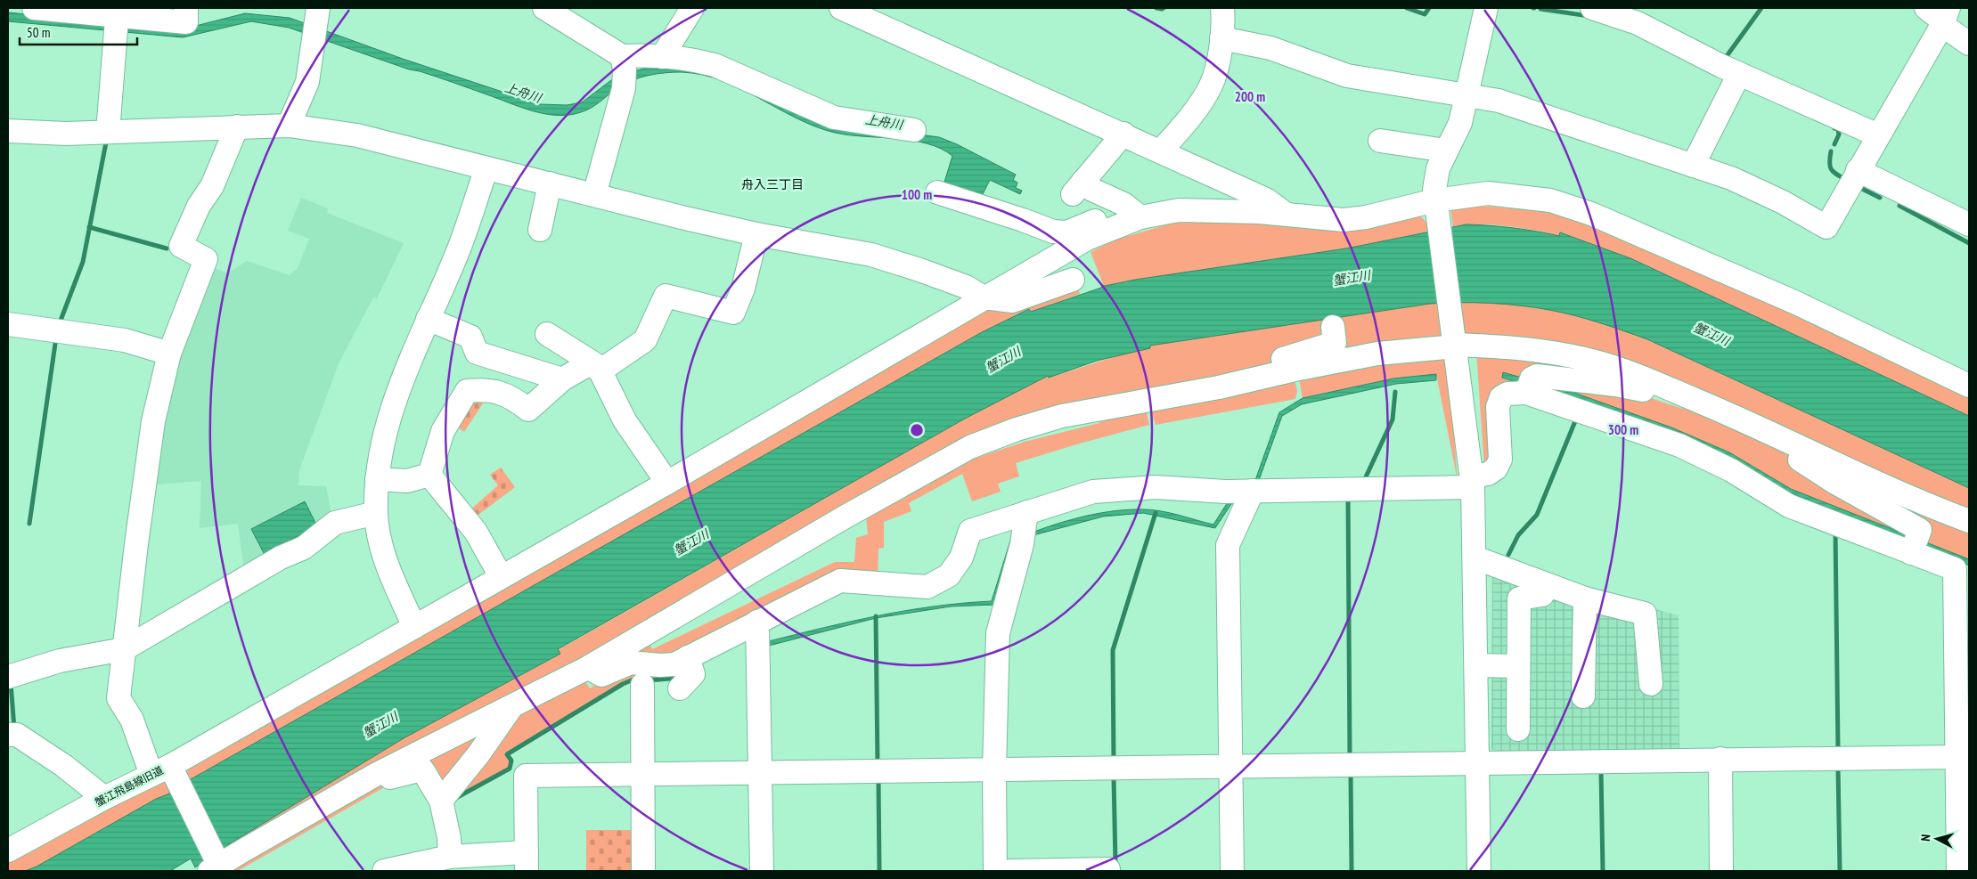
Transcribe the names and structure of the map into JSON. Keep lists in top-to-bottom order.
{
  "streets": {
    "street": ["蟹江飛島線旧道"]
  },
  "districts": ["舟入三丁目"],
  "water": ["上舟川", "蟹江川"],
  "scale_bar": "50 m",
  "north": "left",
  "rings": ["200 m", "100 m", "300 m"]
}
